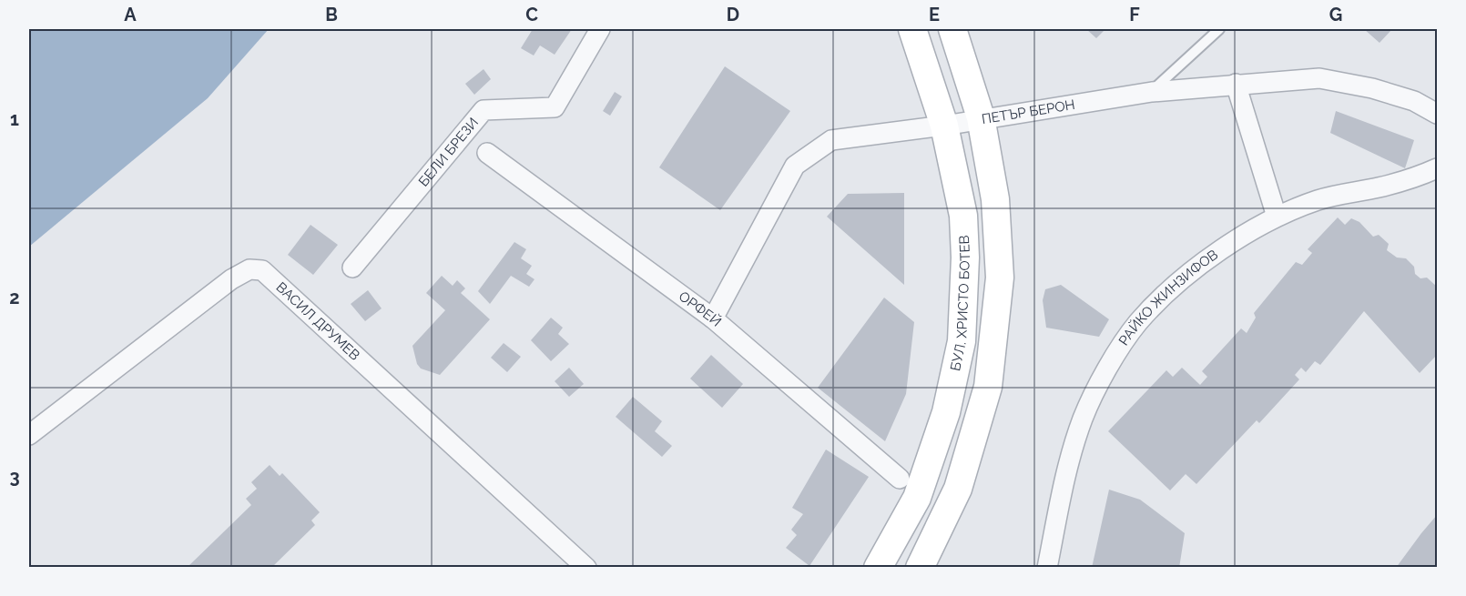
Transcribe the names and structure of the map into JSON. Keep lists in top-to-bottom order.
{
  "streets": {
    "main road": ["БУЛ. ХРИСТО БОТЕВ"],
    "street": [
      "ПЕТЪР БЕРОН",
      "БЕЛИ БРЕЗИ",
      "РАЙКО ЖИНЗИФОВ",
      "ОРФЕЙ",
      "ВАСИЛ ДРУМЕВ"
    ]
  },
  "crossings": [
    ["ПЕТЪР БЕРОН", "БУЛ. ХРИСТО БОТЕВ"],
    ["ПЕТЪР БЕРОН", "ОРФЕЙ"]
  ],
  "grid": {
    "columns": [
      "A",
      "B",
      "C",
      "D",
      "E",
      "F",
      "G"
    ],
    "rows": ["1", "2", "3"]
  }
}
